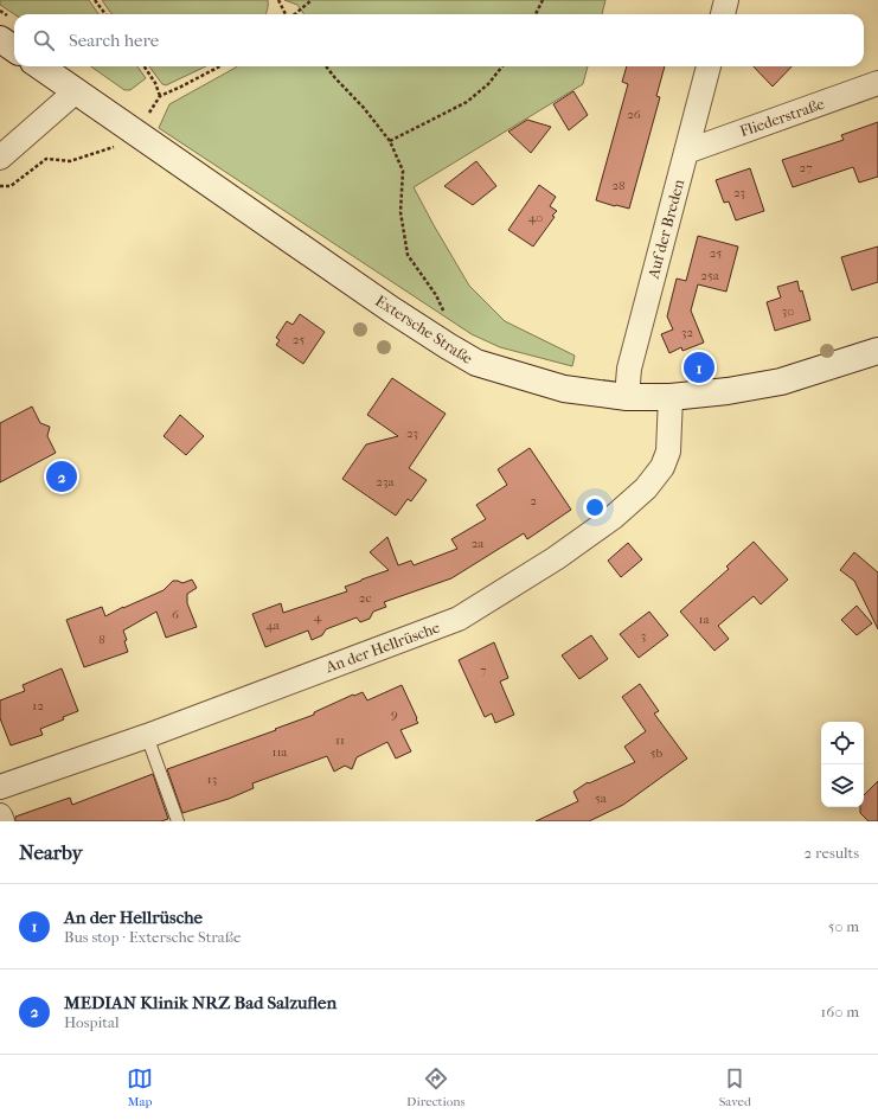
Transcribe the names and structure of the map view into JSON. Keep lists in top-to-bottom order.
{
  "streets": {
    "main road": ["Extersche Straße"],
    "street": ["Fliederstraße", "Auf der Breden", "An der Hellrüsche"]
  },
  "crossings": [
    ["Fliederstraße", "Auf der Breden"],
    ["Auf der Breden", "Extersche Straße"],
    ["Extersche Straße", "An der Hellrüsche"]
  ],
  "house_numbers": [
    "26",
    "27",
    "28",
    "23",
    "40",
    "25",
    "25a",
    "30",
    "32",
    "25",
    "23",
    "23a",
    "2",
    "2a",
    "2c",
    "6",
    "4",
    "1a",
    "4a",
    "3",
    "8",
    "7",
    "12",
    "9",
    "11",
    "11a",
    "5b",
    "13",
    "5a"
  ],
  "page": {
    "search": "Search here",
    "pins": ["1", "2"],
    "heading": ["Nearby", "2 results"],
    "list": [
      {
        "mark": "1",
        "name": "An der Hellrüsche",
        "note": "Bus stop · Extersche Straße",
        "value": "50 m"
      },
      {
        "mark": "2",
        "name": "MEDIAN Klinik NRZ Bad Salzuflen",
        "note": "Hospital",
        "value": "160 m"
      }
    ],
    "nav": ["Map", "Directions", "Saved"]
  }
}
